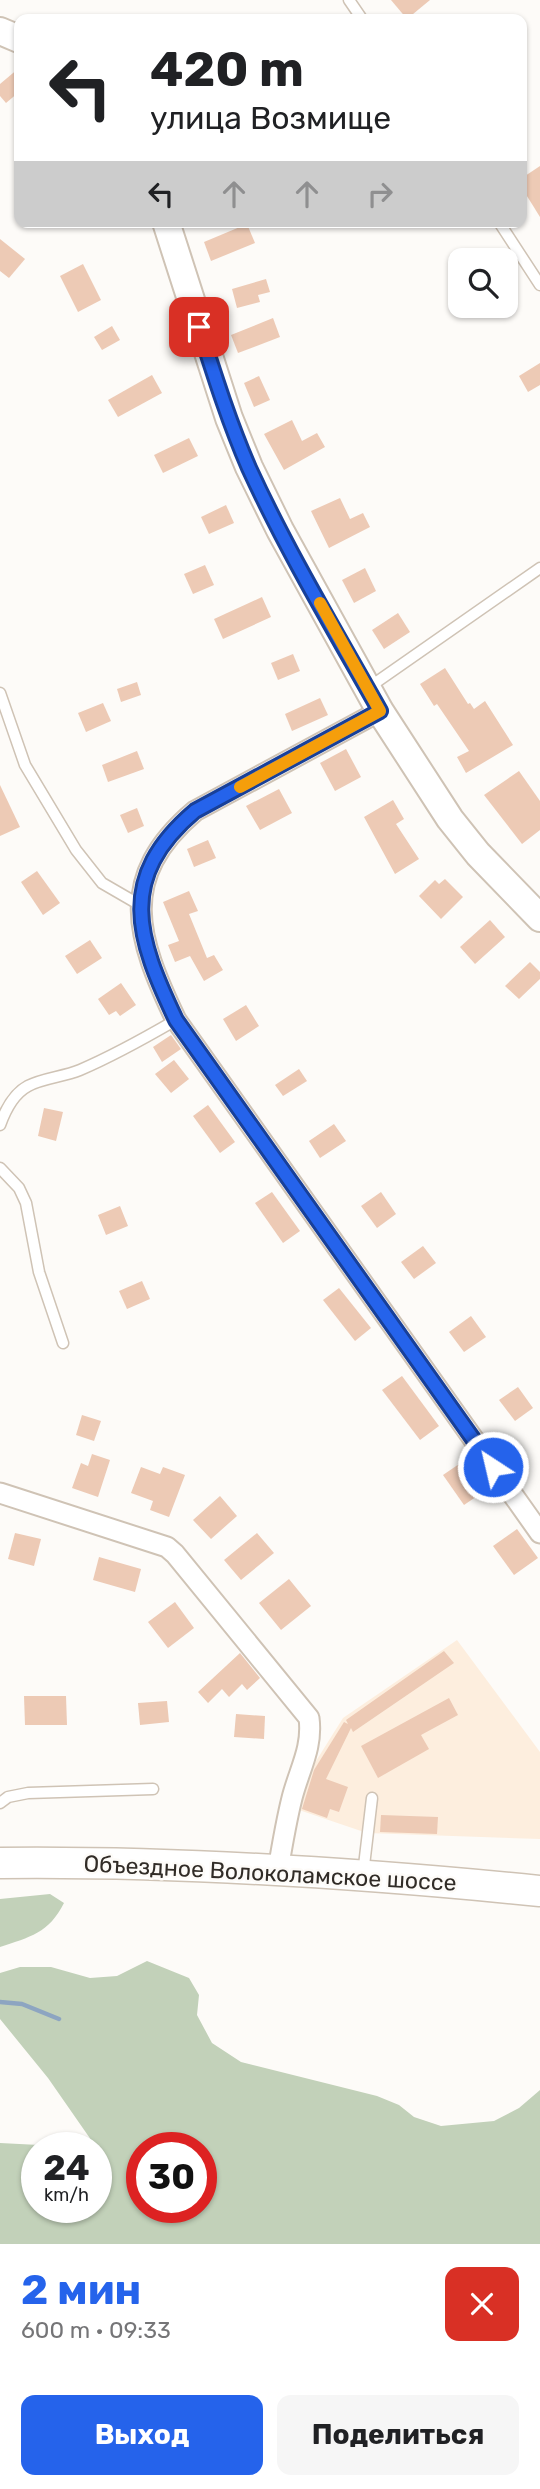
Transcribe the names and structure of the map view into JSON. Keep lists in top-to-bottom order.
{
  "streets": {
    "main road": ["Объездное Волоколамское шоссе"]
  },
  "page": {
    "turn": ["420 m", "улица Возмище"],
    "speed": "24 km/h",
    "limit": "30",
    "heading": ["2 мин", "600 m · 09:33"],
    "buttons": ["Выход", "Поделиться"]
  }
}
